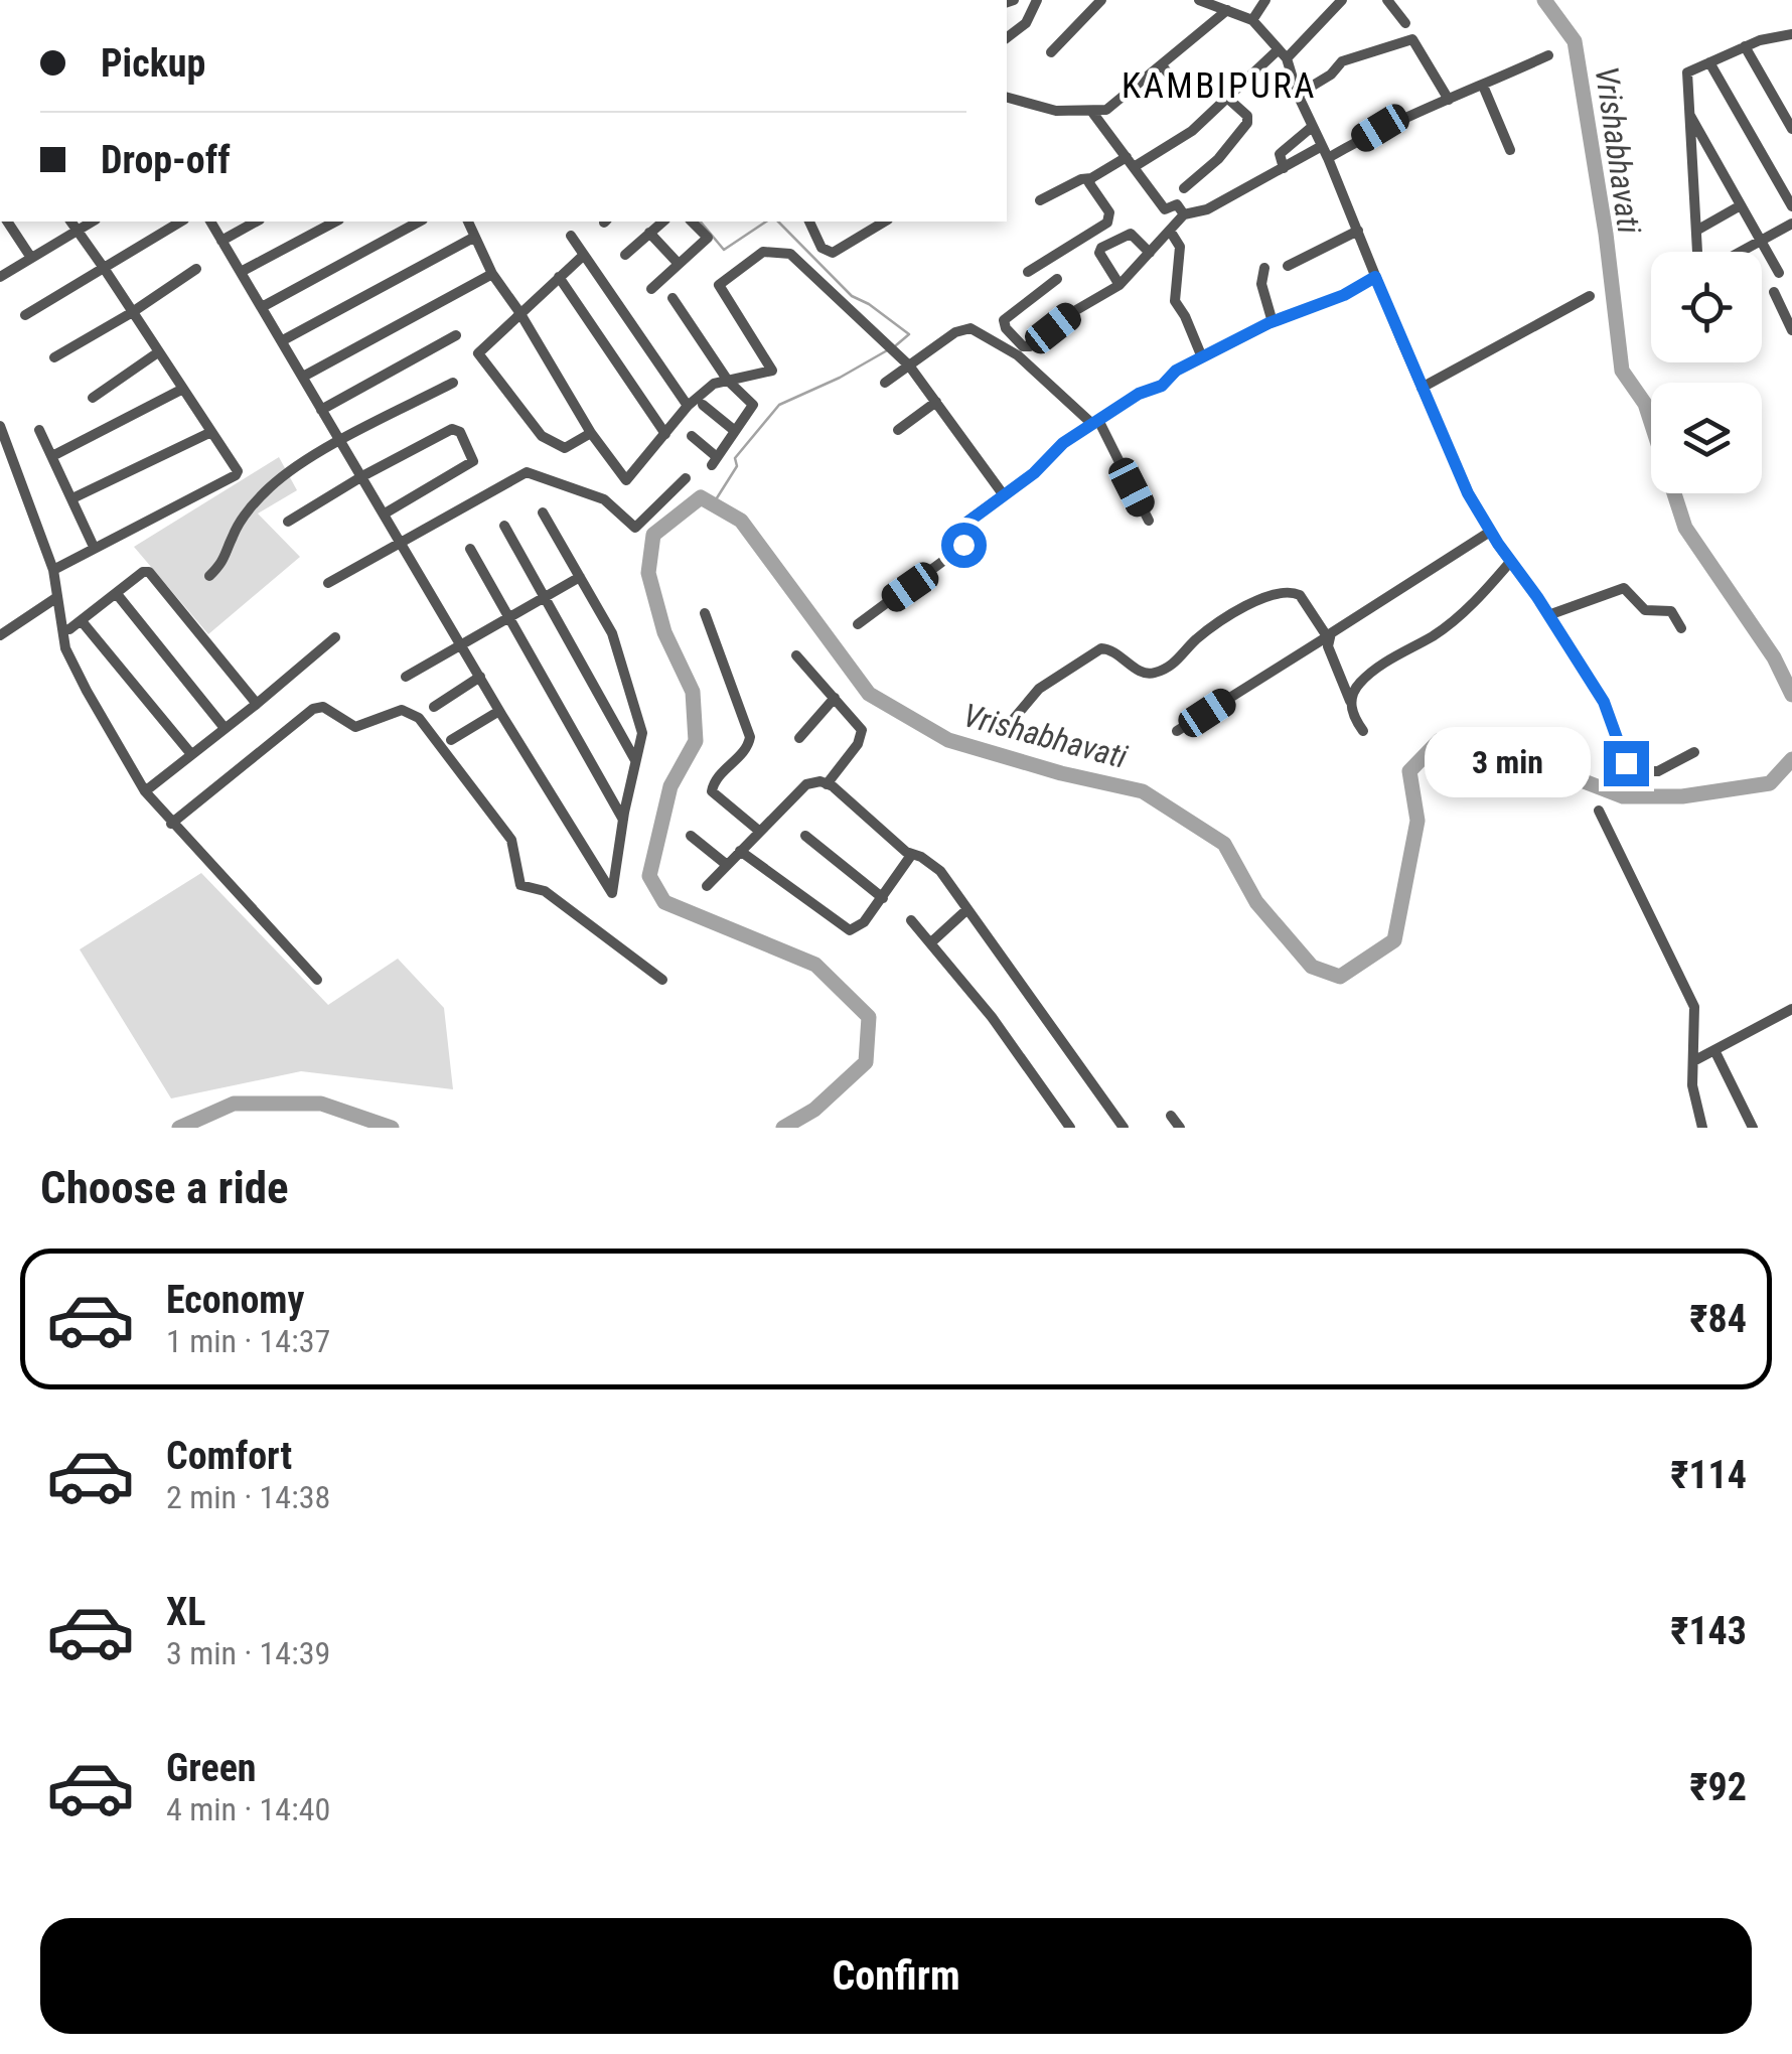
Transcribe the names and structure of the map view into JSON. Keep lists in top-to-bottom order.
{
  "districts": ["KAMBIPURA"],
  "water": ["Vrishabhavati"],
  "page": {
    "banner": ["Pickup", "Drop-off"],
    "bubble": "3 min",
    "heading": "Choose a ride",
    "list": [
      {
        "name": "Economy",
        "note": "1 min · 14:37",
        "value": "₹84"
      },
      {
        "name": "Comfort",
        "note": "2 min · 14:38",
        "value": "₹114"
      },
      {
        "name": "XL",
        "note": "3 min · 14:39",
        "value": "₹143"
      },
      {
        "name": "Green",
        "note": "4 min · 14:40",
        "value": "₹92"
      }
    ],
    "buttons": "Confirm"
  }
}
